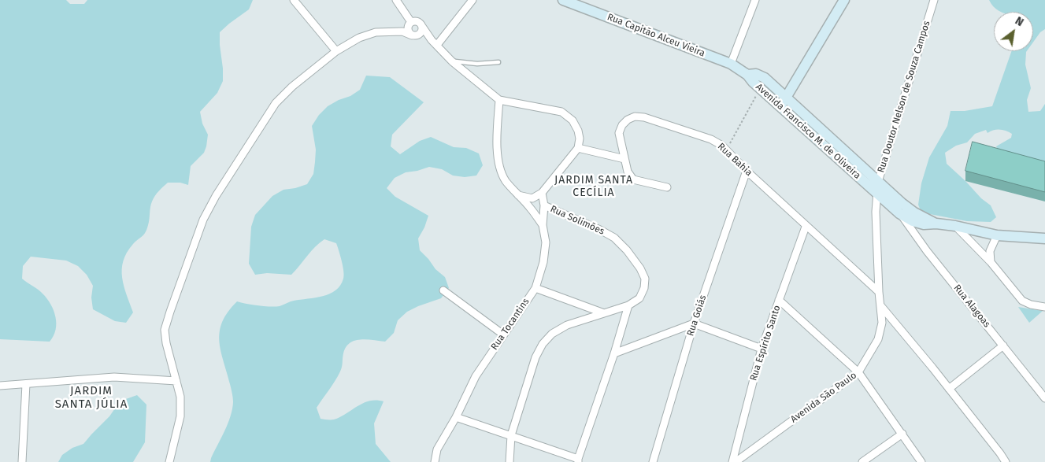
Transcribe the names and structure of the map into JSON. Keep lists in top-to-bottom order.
{
  "streets": {
    "street": [
      "Rua Capitão Alceu Vieira",
      "Rua Doutor Nelson de Souza Campos",
      "Avenida Francisco M. de Oliveira",
      "Rua Bahia",
      "Rua Solimões",
      "Rua Alagoas",
      "Rua Goiás",
      "Rua Tocantins",
      "Rua Espírito Santo",
      "Avenida São Paulo"
    ]
  },
  "crossings": [
    ["Rua Capitão Alceu Vieira", "Avenida Francisco M. de Oliveira"],
    ["Rua Doutor Nelson de Souza Campos", "Avenida Francisco M. de Oliveira"],
    ["Rua Doutor Nelson de Souza Campos", "Avenida São Paulo"],
    ["Avenida Francisco M. de Oliveira", "Rua Alagoas"],
    ["Avenida Francisco M. de Oliveira", "Avenida São Paulo"],
    ["Rua Bahia", "Rua Goiás"],
    ["Rua Bahia", "Rua Espírito Santo"],
    ["Rua Bahia", "Avenida São Paulo"],
    ["Rua Solimões", "Rua Tocantins"],
    ["Rua Espírito Santo", "Avenida São Paulo"]
  ],
  "districts": ["JARDIM SANTA CECÍLIA", "JARDIM SANTA JÚLIA"],
  "north": "top right"
}
